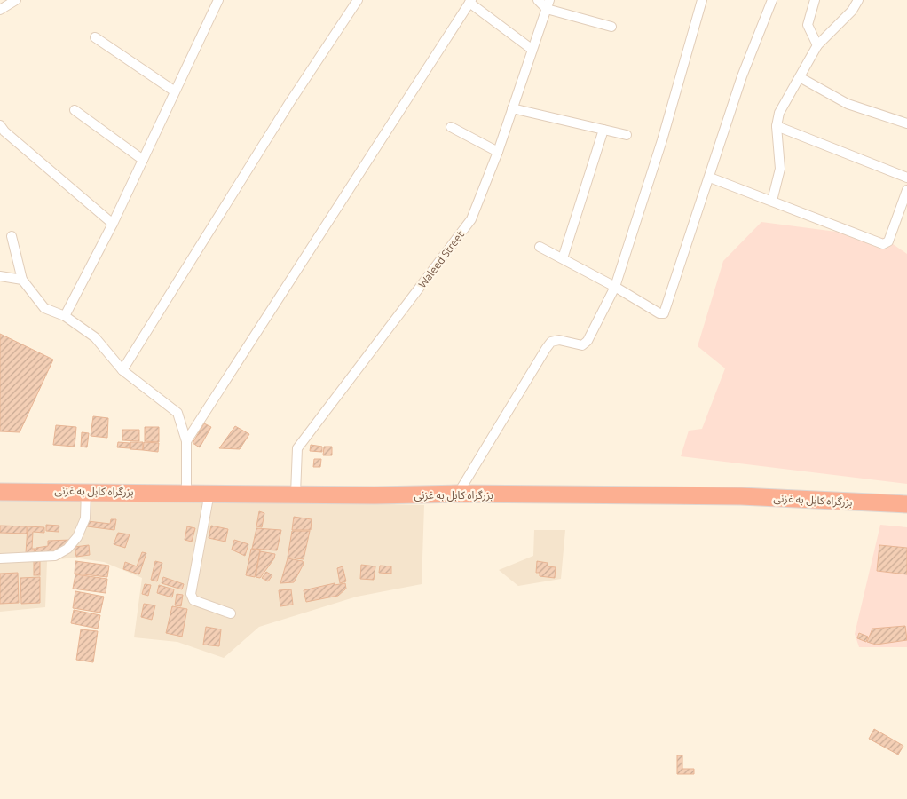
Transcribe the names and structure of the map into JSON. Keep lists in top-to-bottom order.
{
  "streets": {
    "highway": ["بزرگراه کابل به غزنی"],
    "street": ["Waleed Street"]
  },
  "crossings": [
    ["Waleed Street", "بزرگراه کابل به غزنی"]
  ]
}
